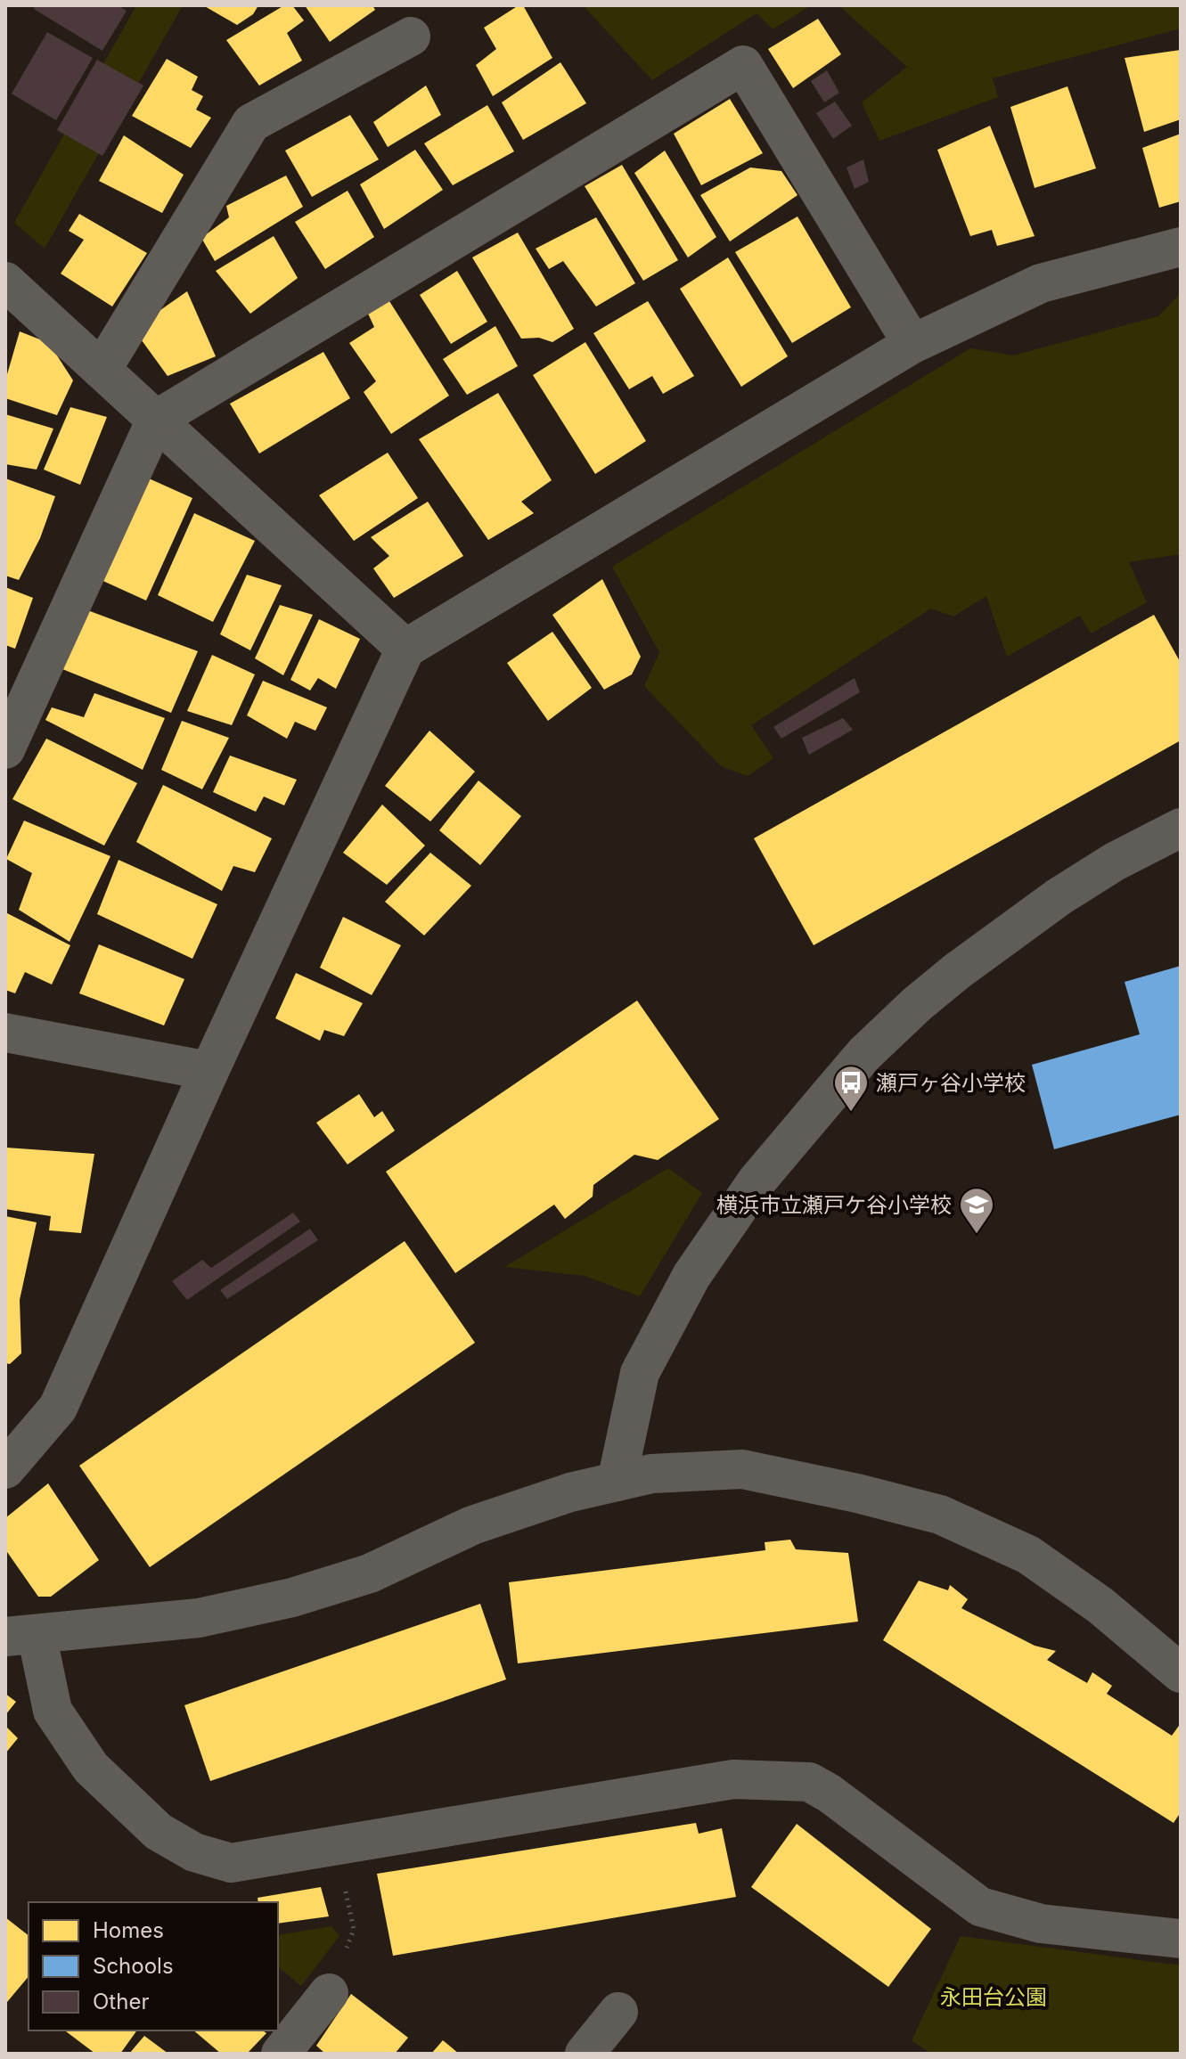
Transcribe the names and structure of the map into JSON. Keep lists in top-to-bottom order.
{
  "parks": ["永田台公園"],
  "places": {
    "bus stop": ["瀬戸ヶ谷小学校"],
    "school or university": ["横浜市立瀬戸ケ谷小学校"]
  },
  "legend": ["Homes", "Schools", "Other"]
}
